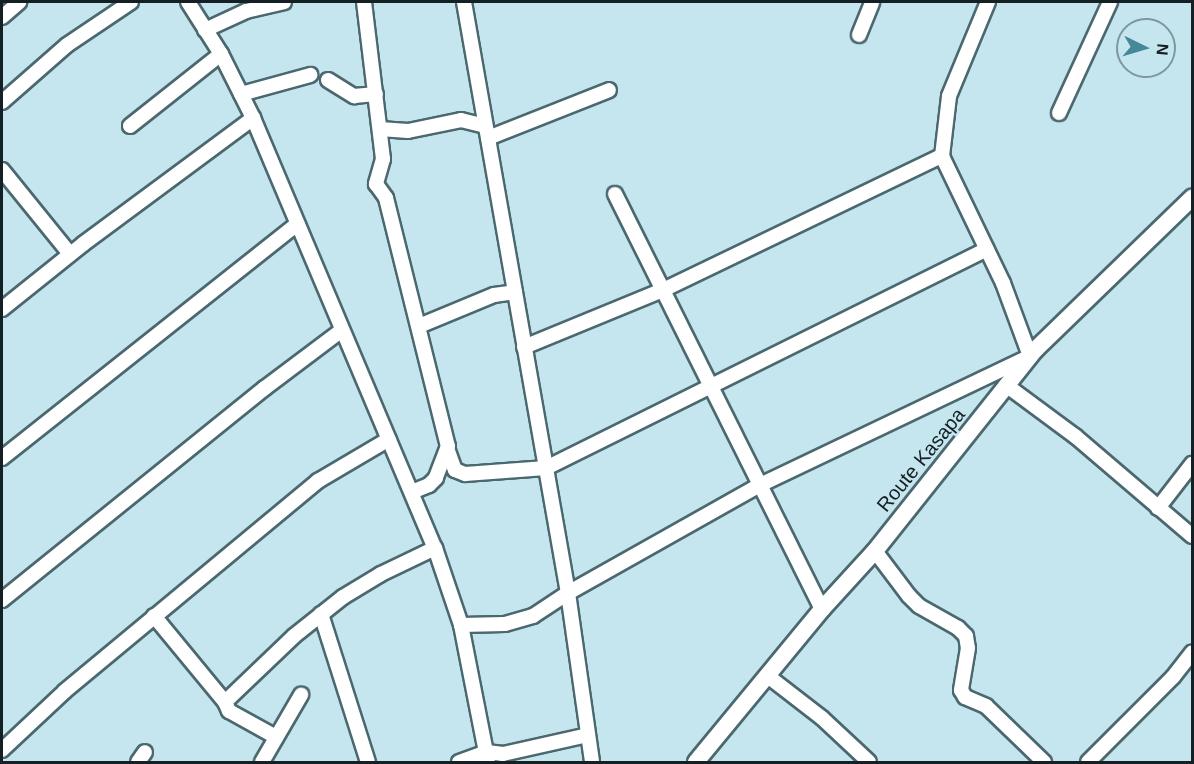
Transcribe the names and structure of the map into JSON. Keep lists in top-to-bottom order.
{
  "streets": {
    "main road": ["Route Kasapa"]
  },
  "north": "right"
}
